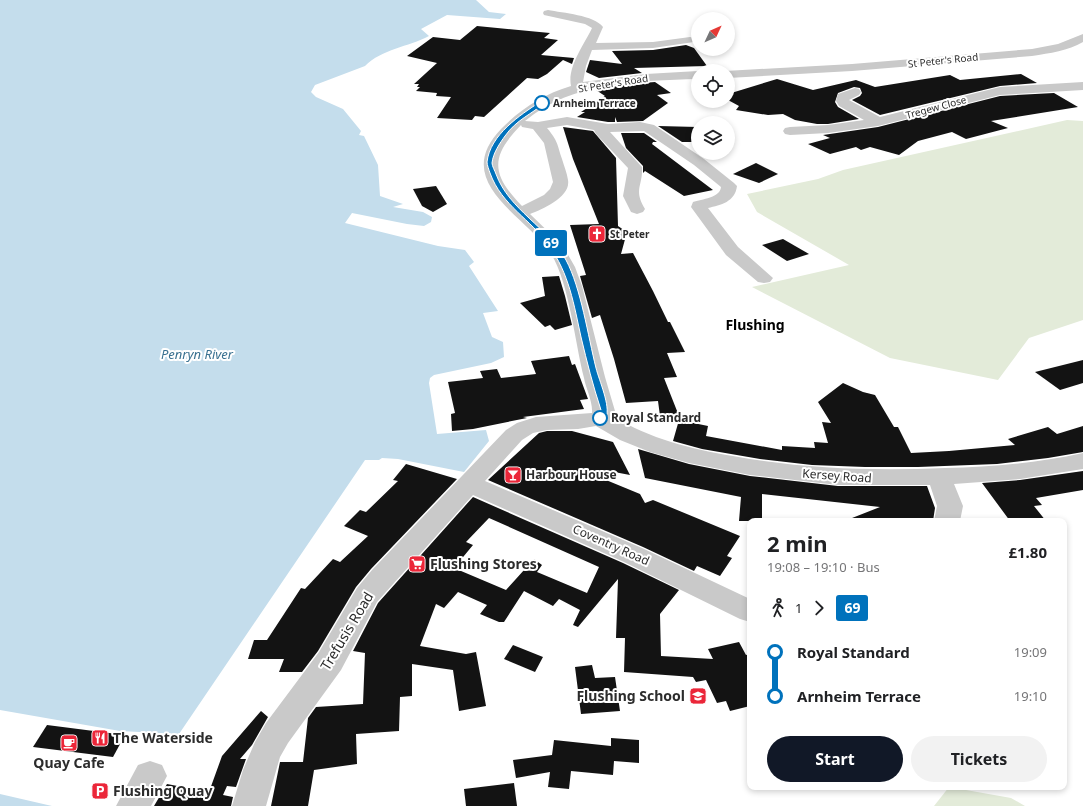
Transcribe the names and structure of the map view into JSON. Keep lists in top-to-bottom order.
{
  "streets": {
    "street": [
      "St Peter's Road",
      "Tregew Close",
      "Kersey Road",
      "Coventry Road",
      "Trefusis Road"
    ]
  },
  "crossings": [
    ["St Peter's Road", "Kersey Road"],
    ["St Peter's Road", "Trefusis Road"],
    ["Kersey Road", "Trefusis Road"],
    ["Coventry Road", "Trefusis Road"]
  ],
  "districts": ["Flushing"],
  "water": ["Penryn River"],
  "places": {
    "other": ["Arnheim Terrace", "Royal Standard"],
    "church": ["St Peter"],
    "bar": ["Harbour House"],
    "supermarket": ["Flushing Stores"],
    "school or university": ["Flushing School"],
    "restaurant": ["The Waterside"],
    "cafe": ["Quay Cafe"],
    "parking": ["Flushing Quay"]
  },
  "lines": ["bus line 69"],
  "north": "top right",
  "page": {
    "on_map": "69",
    "heading": ["2 min", "19:08 – 19:10 · Bus", "£1.80"],
    "legs": ["1", "69"],
    "list": [
      {
        "name": "Royal Standard",
        "value": "19:09"
      },
      {
        "name": "Arnheim Terrace",
        "value": "19:10"
      }
    ],
    "buttons": ["Start", "Tickets"]
  }
}
